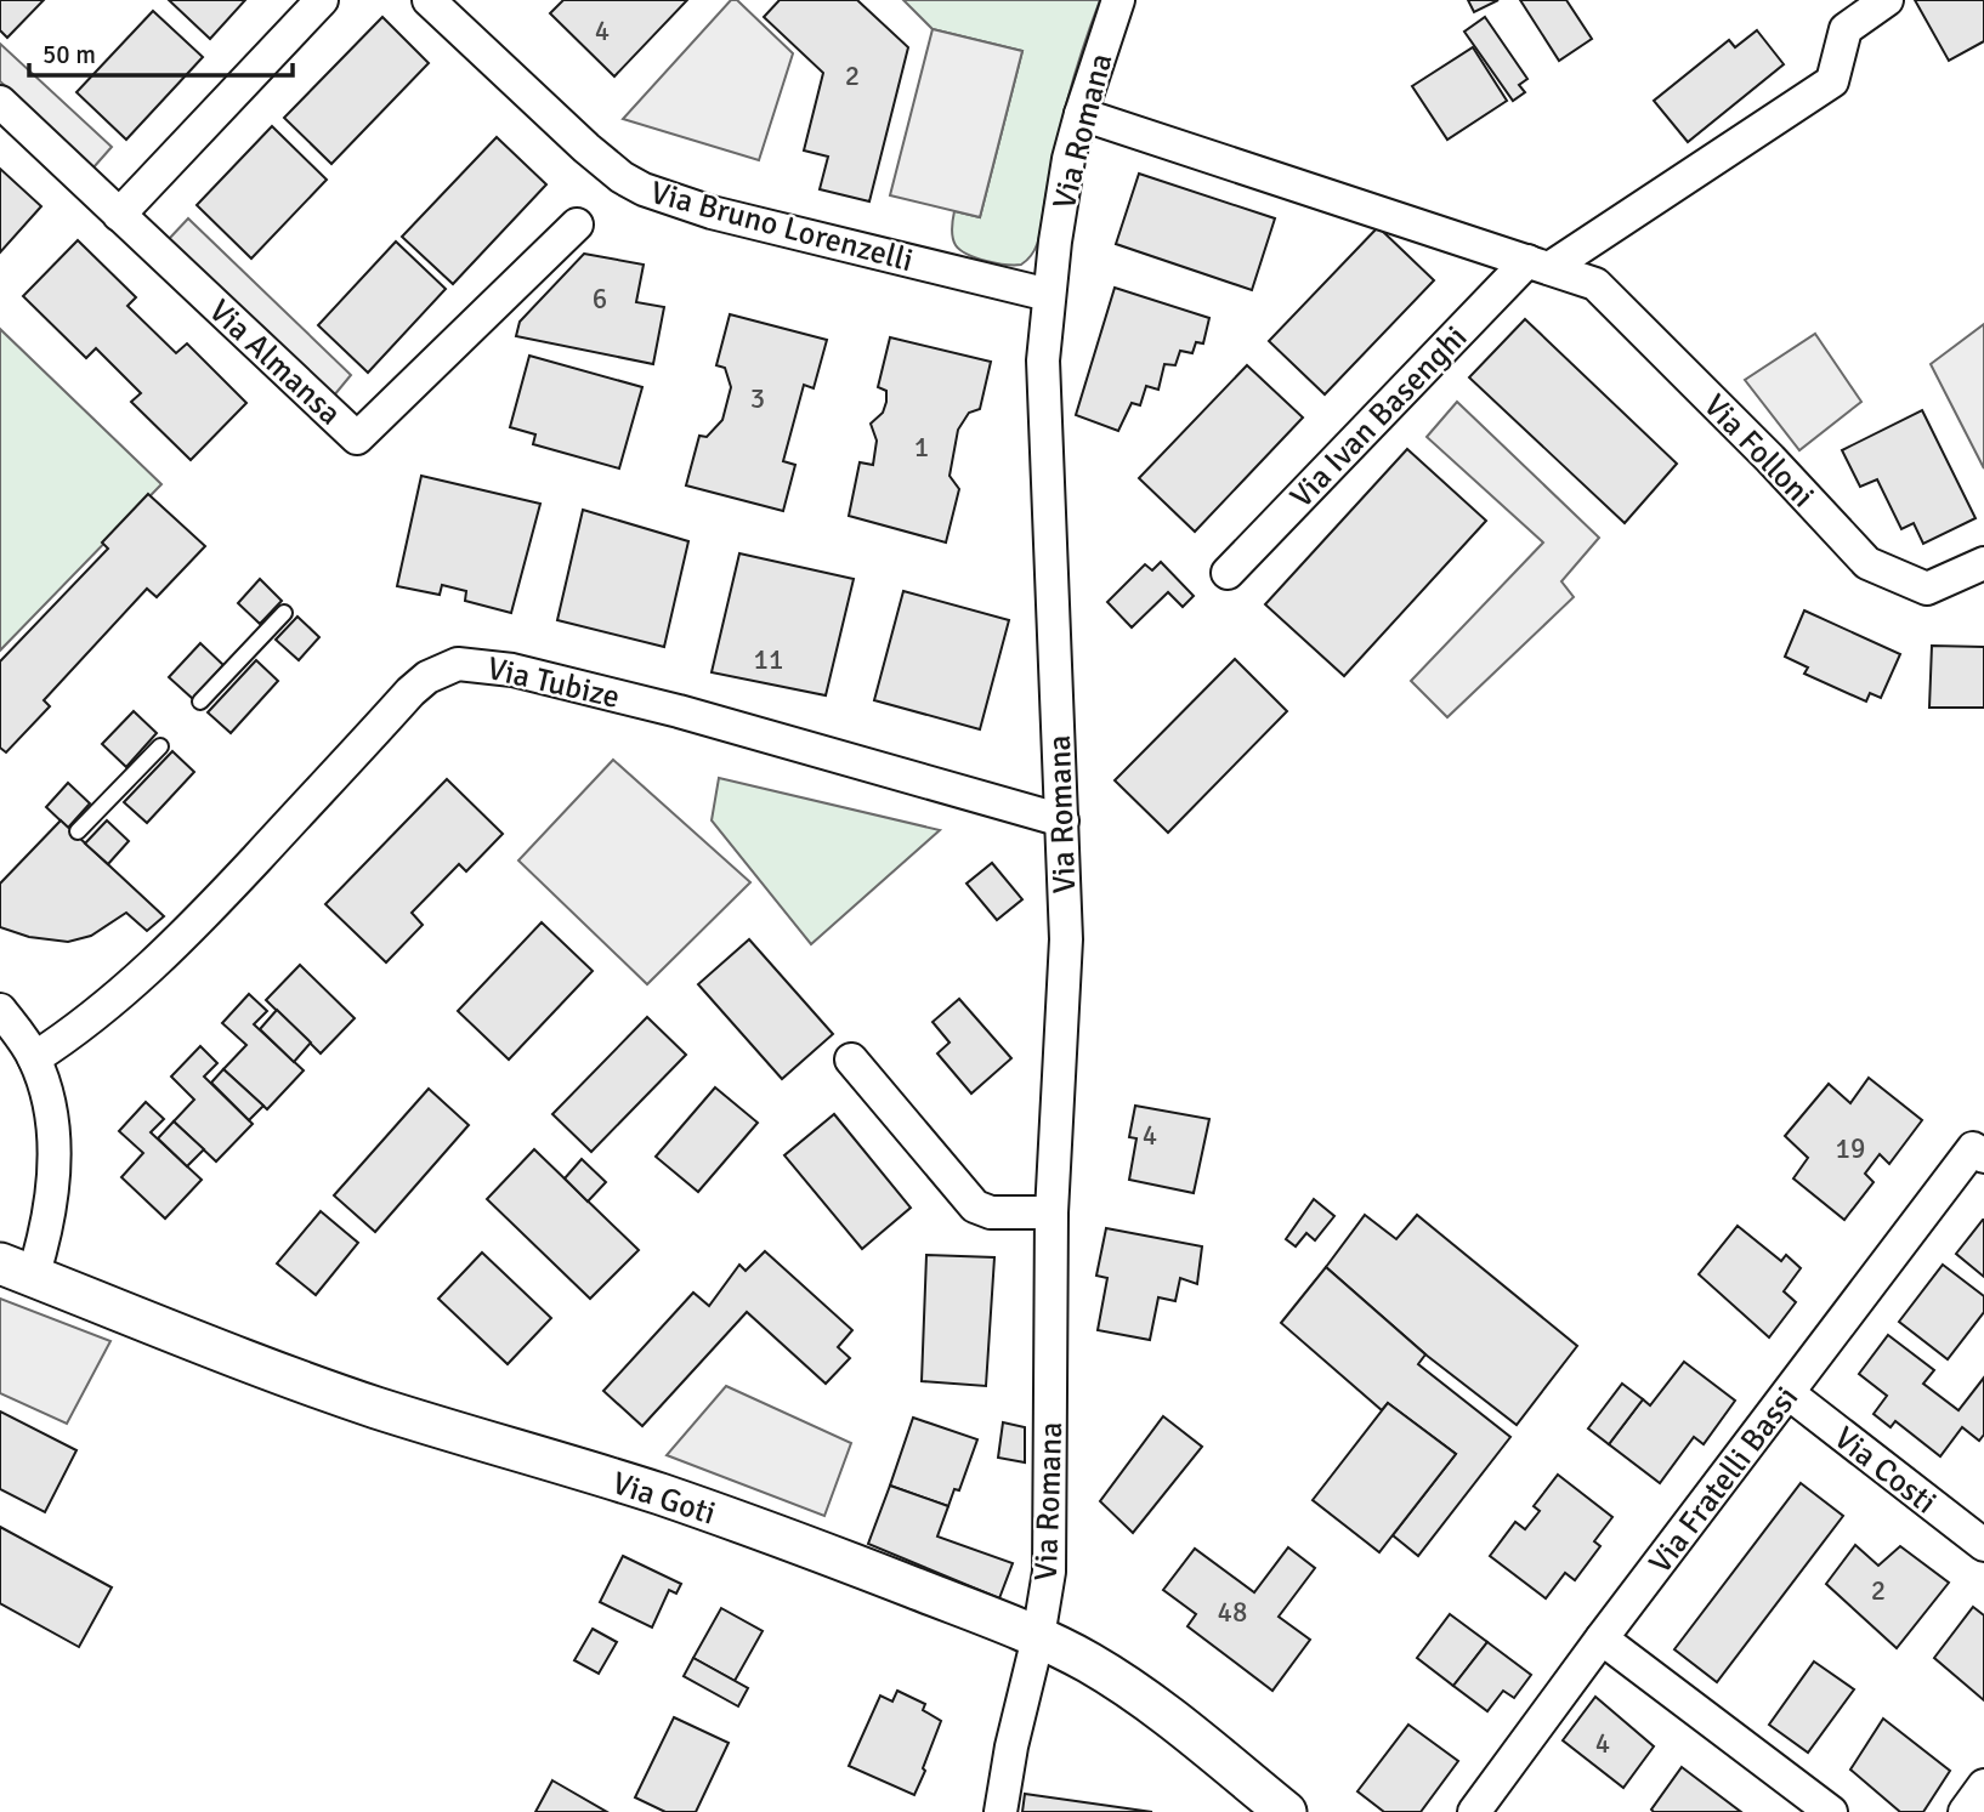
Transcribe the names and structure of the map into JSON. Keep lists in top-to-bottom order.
{
  "streets": {
    "street": [
      "Via Romana",
      "Via Bruno Lorenzelli",
      "Via Almansa",
      "Via Ivan Basenghi",
      "Via Folloni",
      "Via Tubize",
      "Via Costi",
      "Via Fratelli Bassi",
      "Via Goti"
    ]
  },
  "crossings": [
    ["Via Romana", "Via Bruno Lorenzelli"],
    ["Via Romana", "Via Folloni"],
    ["Via Romana", "Via Tubize"],
    ["Via Romana", "Via Goti"],
    ["Via Ivan Basenghi", "Via Folloni"],
    ["Via Costi", "Via Fratelli Bassi"]
  ],
  "house_numbers": [
    "4",
    "2",
    "6",
    "3",
    "1",
    "11",
    "4",
    "19",
    "2",
    "48",
    "4"
  ],
  "scale_bar": "50 m"
}
